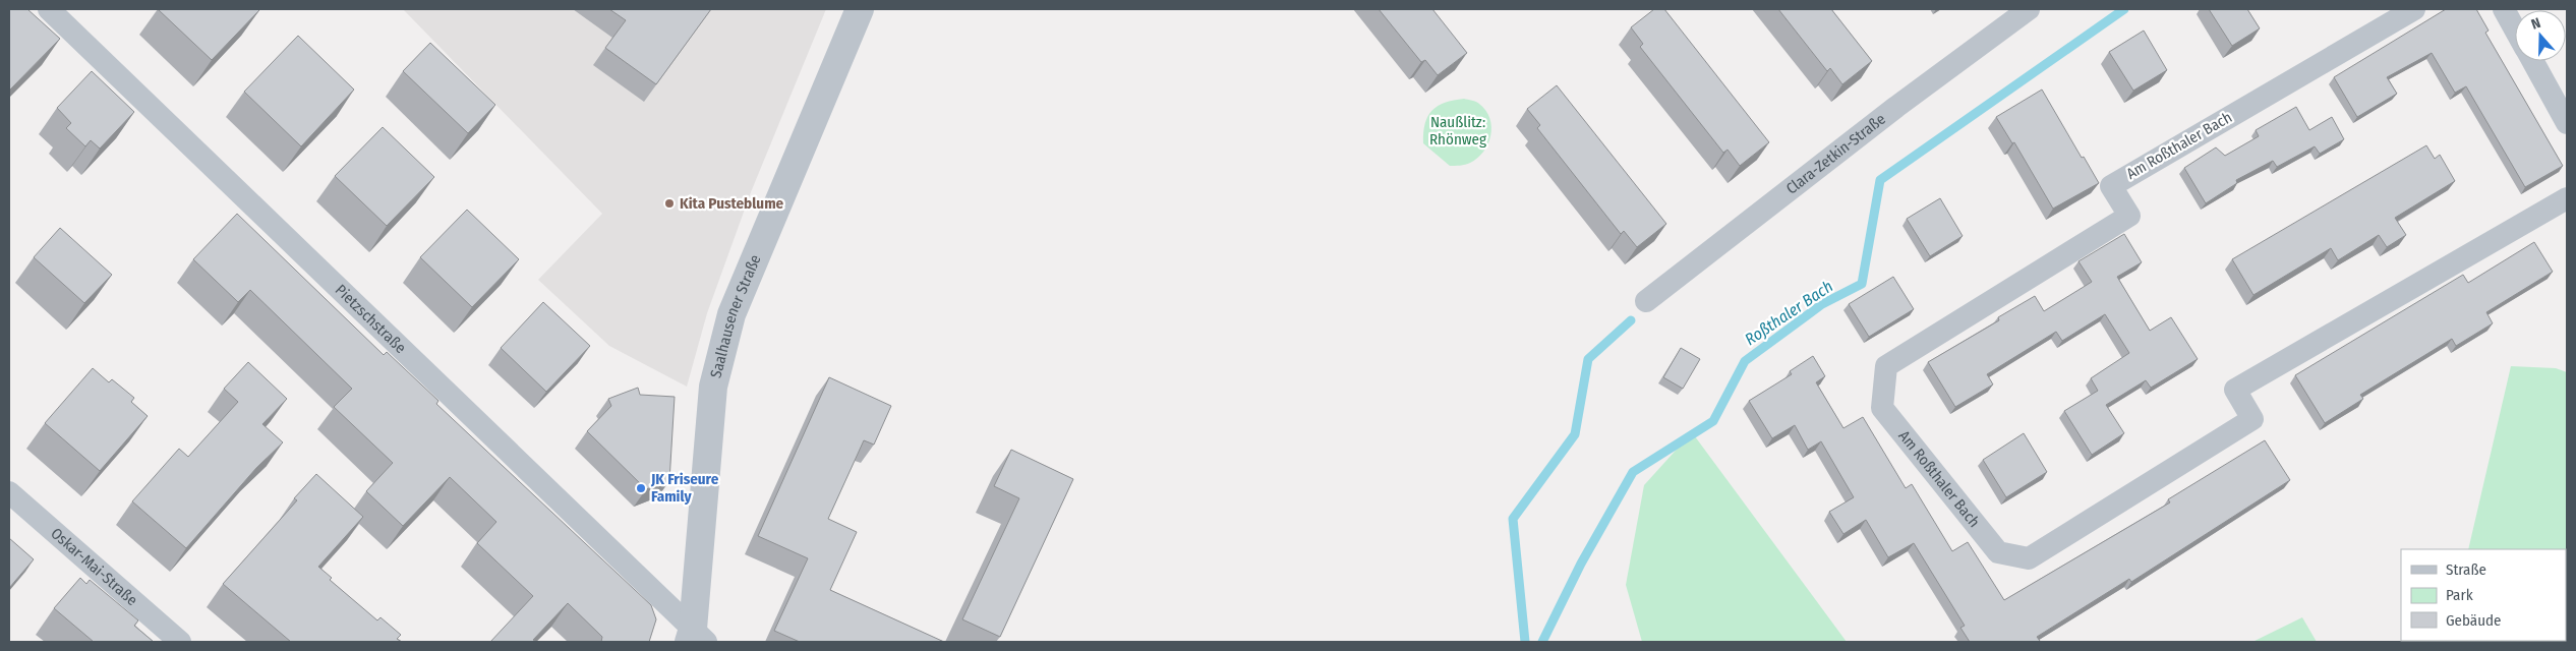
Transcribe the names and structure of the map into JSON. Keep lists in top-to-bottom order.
{
  "streets": {
    "street": [
      "Am Roßthaler Bach",
      "Clara-Zetkin-Straße",
      "Saalhausener Straße",
      "Pietzschstraße",
      "Oskar-Mai-Straße"
    ]
  },
  "crossings": [
    ["Saalhausener Straße", "Pietzschstraße"]
  ],
  "water": ["Roßthaler Bach"],
  "parks": ["Naußlitz: Rhönweg"],
  "places": ["Kita Pusteblume", "JK Friseure Family"],
  "legend": ["Straße", "Park", "Gebäude"],
  "north": "top"
}
